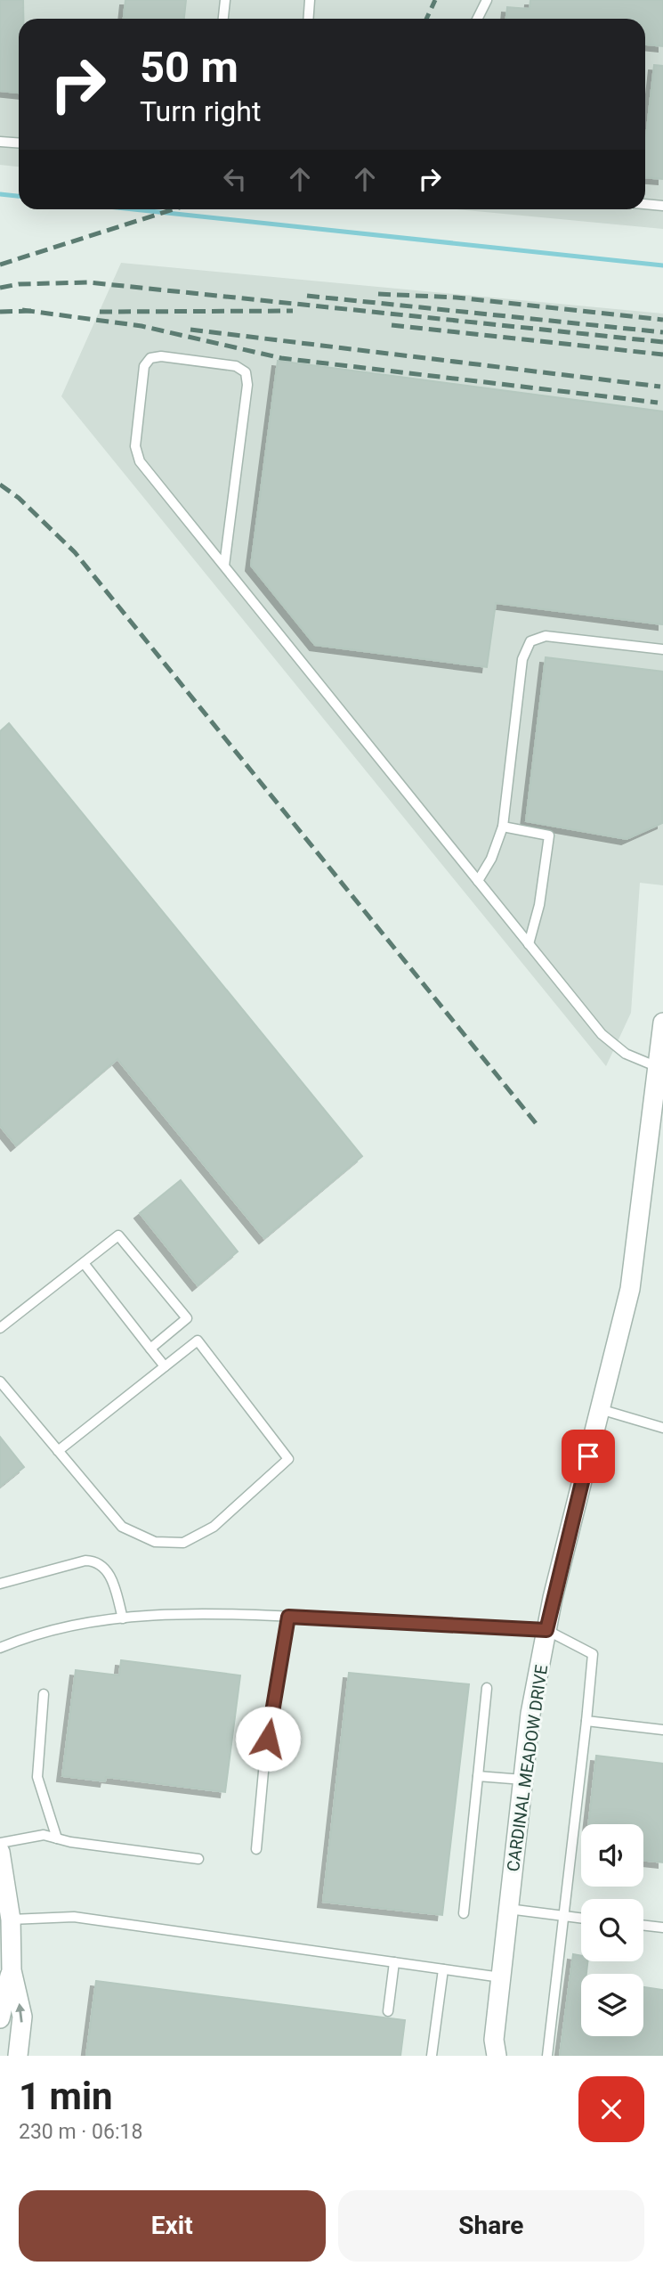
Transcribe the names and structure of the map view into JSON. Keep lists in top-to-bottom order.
{
  "streets": {
    "street": ["CARDINAL MEADOW DRIVE"]
  },
  "page": {
    "turn": ["50 m", "Turn right"],
    "heading": ["1 min", "230 m · 06:18"],
    "buttons": ["Exit", "Share"]
  }
}
